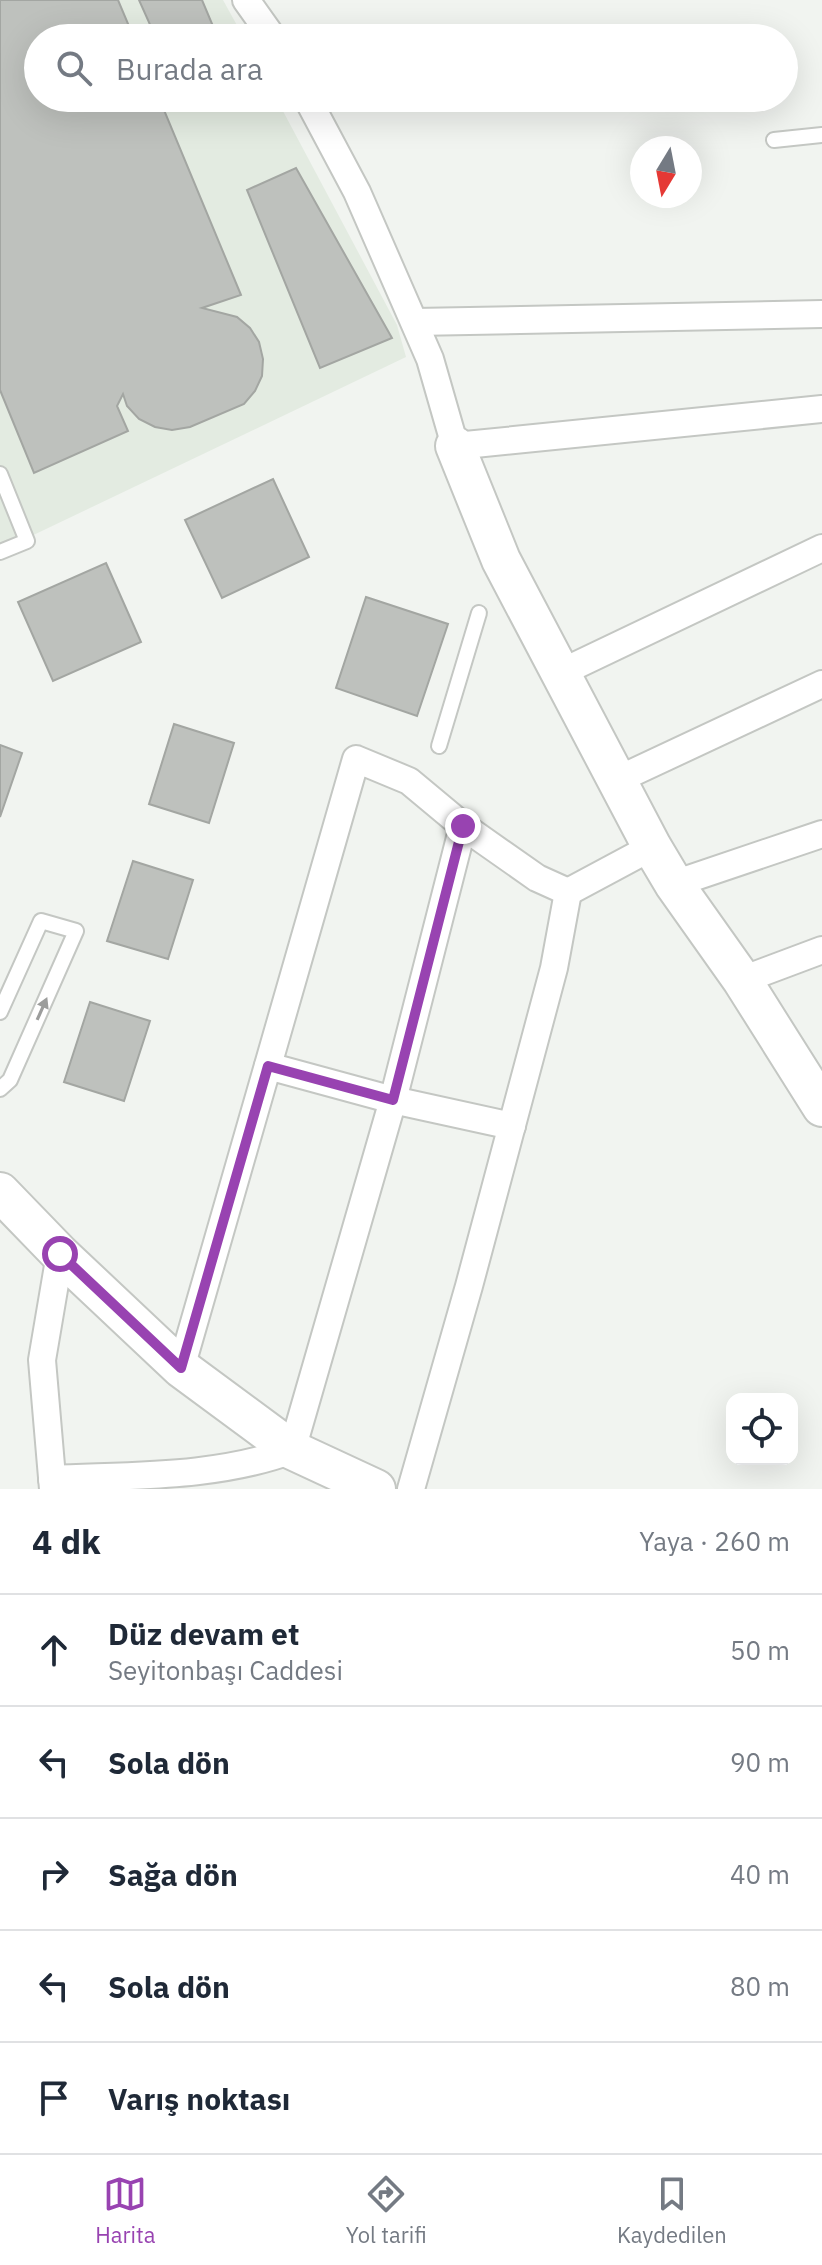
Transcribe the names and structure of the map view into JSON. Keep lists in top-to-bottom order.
{
  "north": "bottom",
  "page": {
    "search": "Burada ara",
    "heading": ["4 dk", "Yaya · 260 m"],
    "list": [
      ["Düz devam et", "Seyitonbaşı Caddesi", "50 m"],
      ["Sola dön", "90 m"],
      ["Sağa dön", "40 m"],
      ["Sola dön", "80 m"],
      "Varış noktası"
    ],
    "nav": ["Harita", "Yol tarifi", "Kaydedilen"]
  }
}
